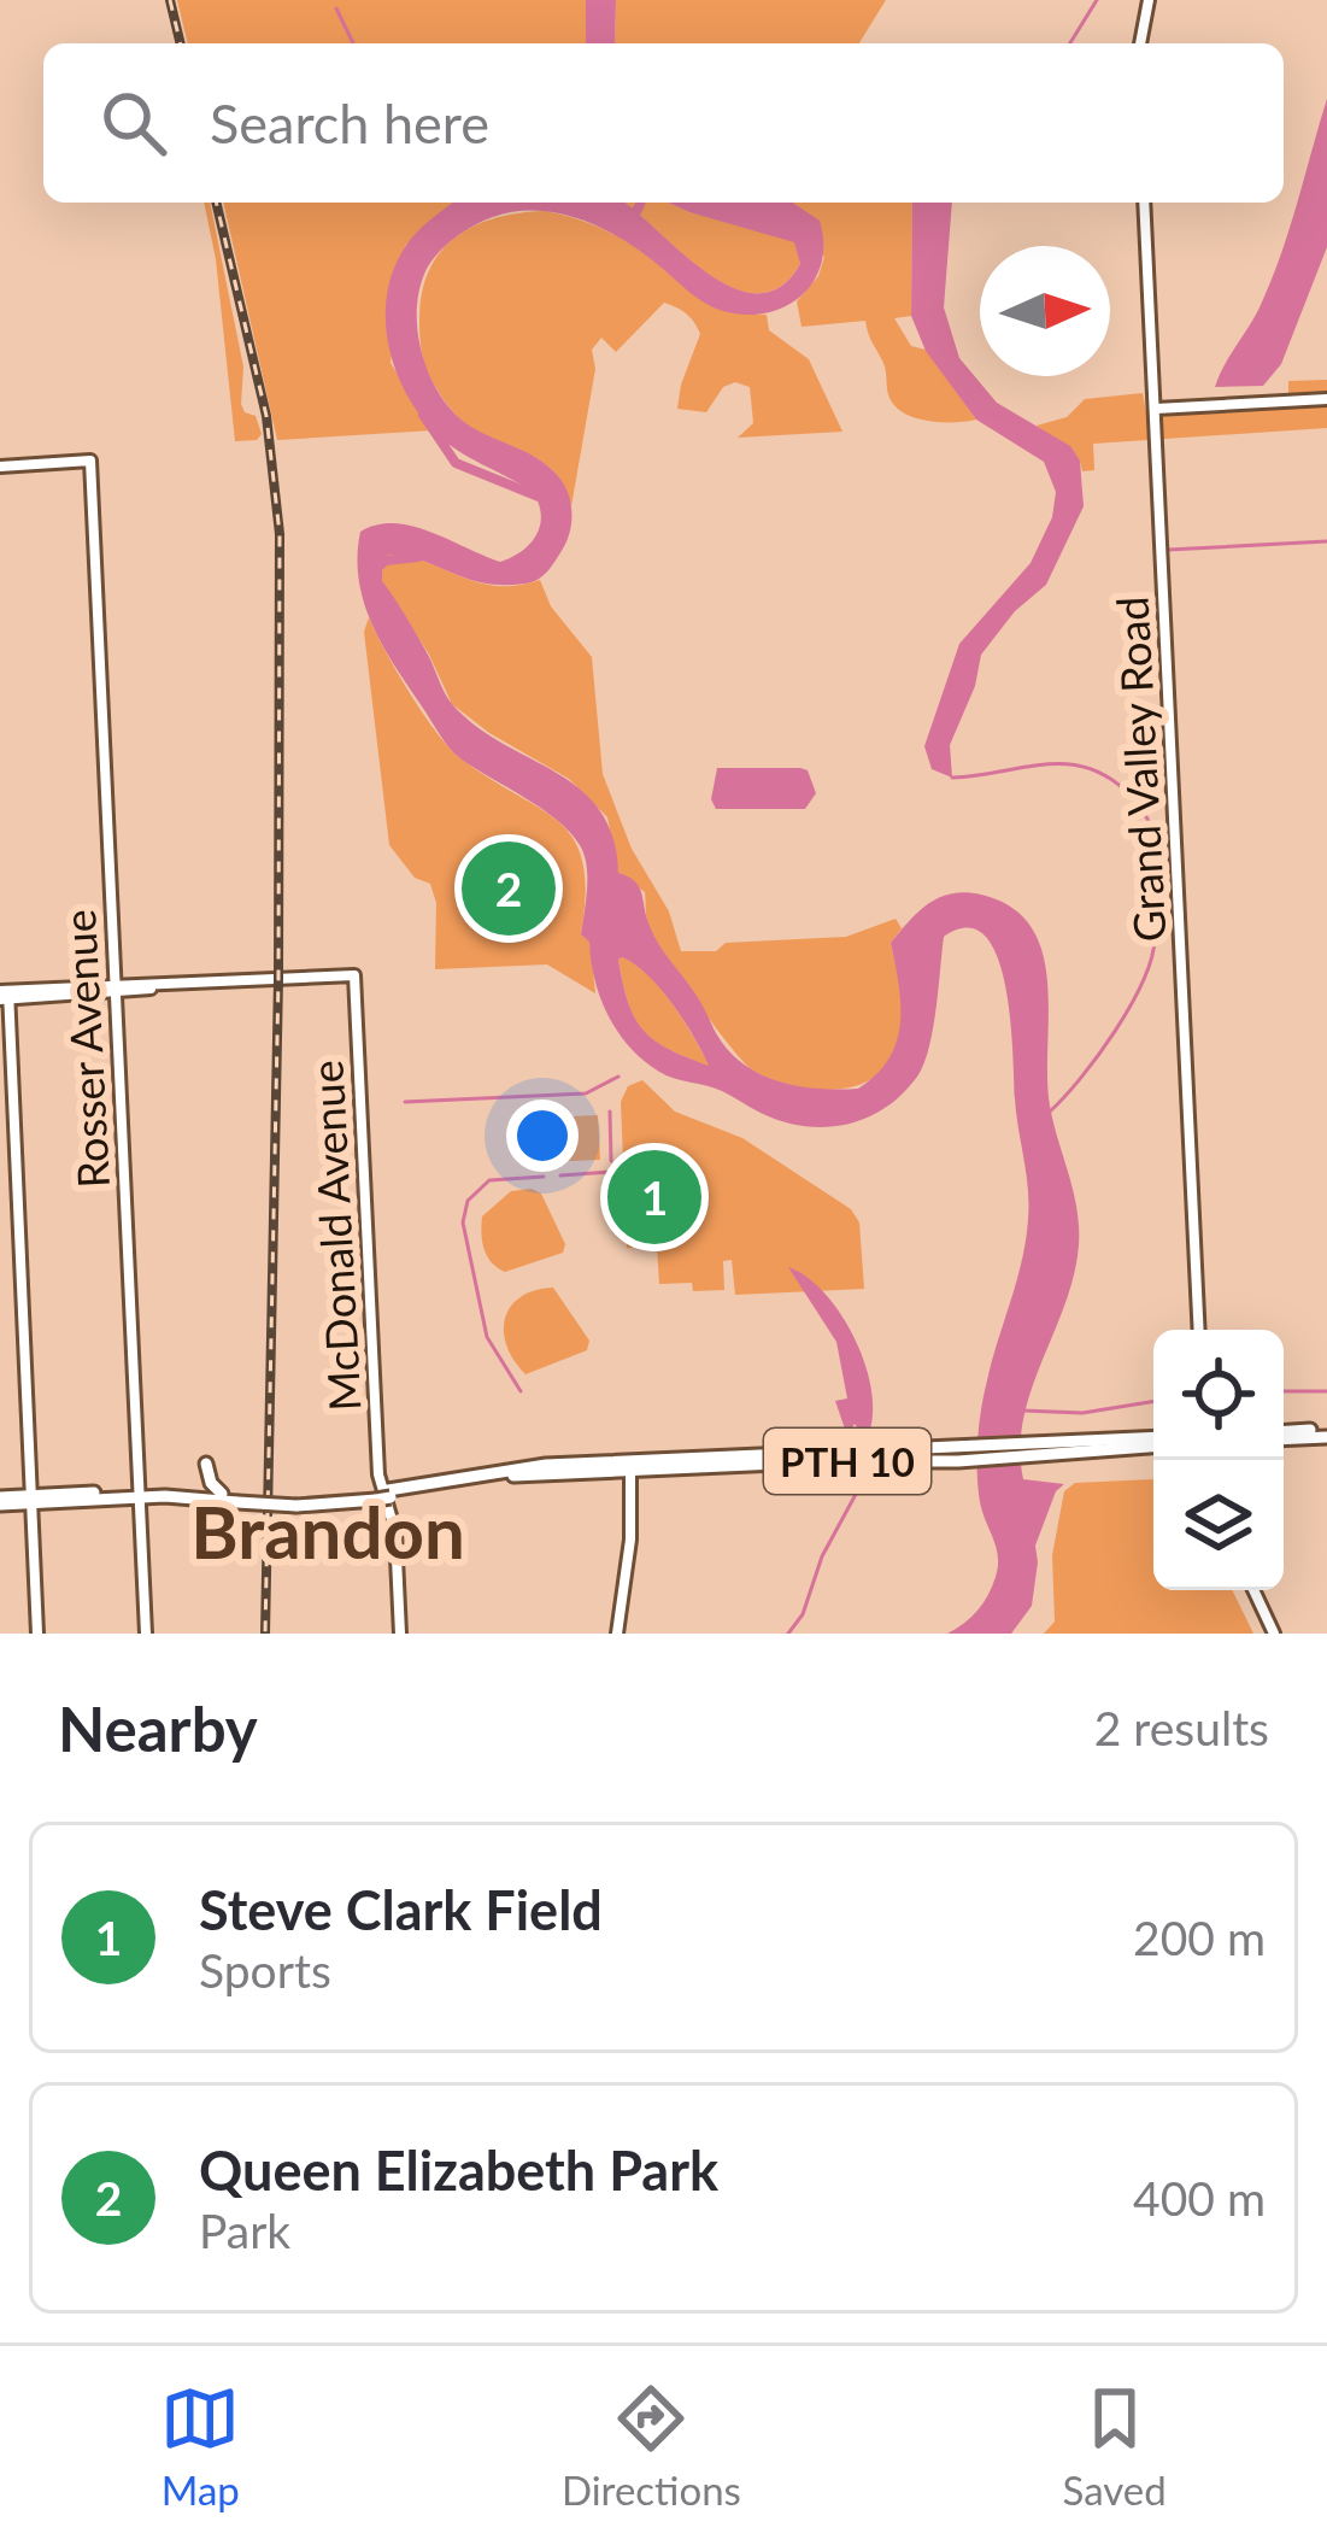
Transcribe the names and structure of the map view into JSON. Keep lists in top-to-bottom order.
{
  "streets": {
    "main road": ["PTH 10"],
    "street": ["Grand Valley Road", "Rosser Avenue", "McDonald Avenue"]
  },
  "crossings": [
    ["Rosser Avenue", "McDonald Avenue"],
    ["Rosser Avenue", "PTH 10"],
    ["McDonald Avenue", "PTH 10"]
  ],
  "districts": ["Brandon"],
  "north": "right",
  "page": {
    "search": "Search here",
    "pins": ["2", "1"],
    "heading": ["Nearby", "2 results"],
    "list": [
      {
        "mark": "1",
        "name": "Steve Clark Field",
        "note": "Sports",
        "value": "200 m"
      },
      {
        "mark": "2",
        "name": "Queen Elizabeth Park",
        "note": "Park",
        "value": "400 m"
      }
    ],
    "nav": ["Map", "Directions", "Saved"]
  }
}
